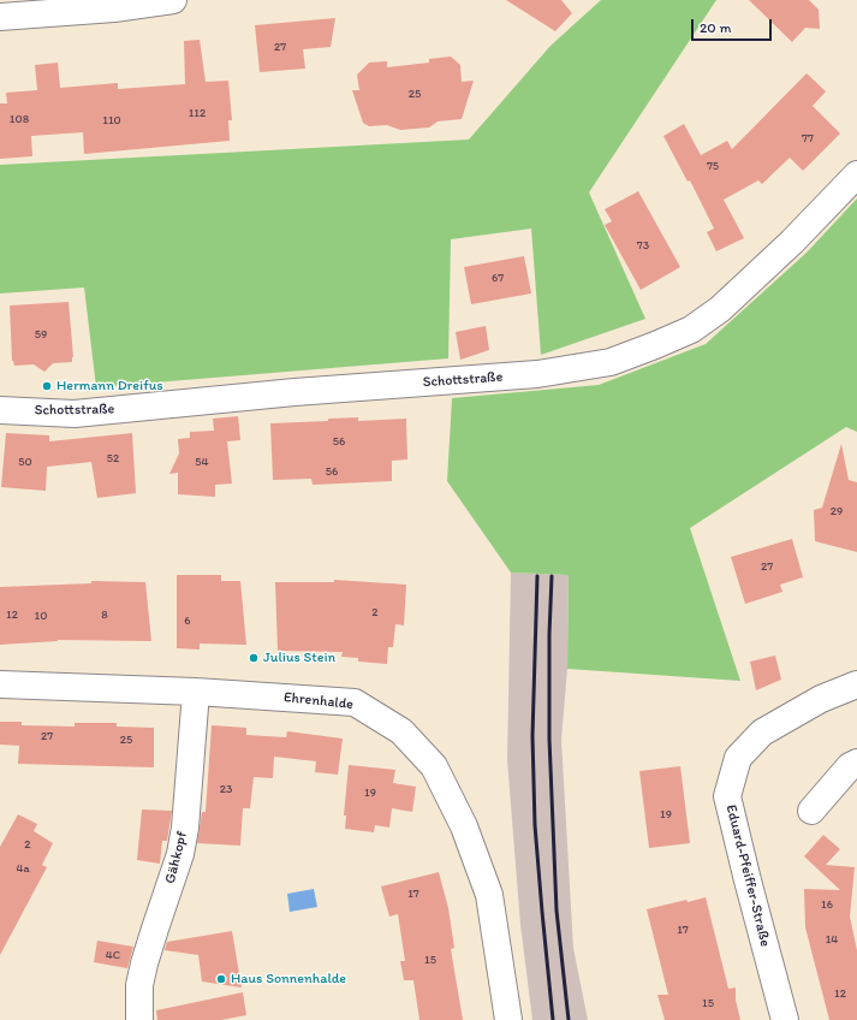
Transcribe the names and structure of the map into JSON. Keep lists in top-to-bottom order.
{
  "streets": {
    "street": [
      "Schottstraße",
      "Ehrenhalde",
      "Gähkopf",
      "Eduard-Pfeiffer-Straße"
    ]
  },
  "crossings": [
    ["Ehrenhalde", "Gähkopf"]
  ],
  "places": ["Hermann Dreifus", "Julius Stein", "Haus Sonnenhalde"],
  "house_numbers": [
    "27",
    "25",
    "112",
    "108",
    "110",
    "77",
    "75",
    "73",
    "67",
    "59",
    "56",
    "52",
    "50",
    "54",
    "56",
    "29",
    "27",
    "2",
    "12",
    "8",
    "10",
    "6",
    "27",
    "25",
    "23",
    "19",
    "19",
    "2",
    "4a",
    "17",
    "16",
    "17",
    "14",
    "4C",
    "15",
    "12",
    "15"
  ],
  "scale_bar": "20 m"
}
